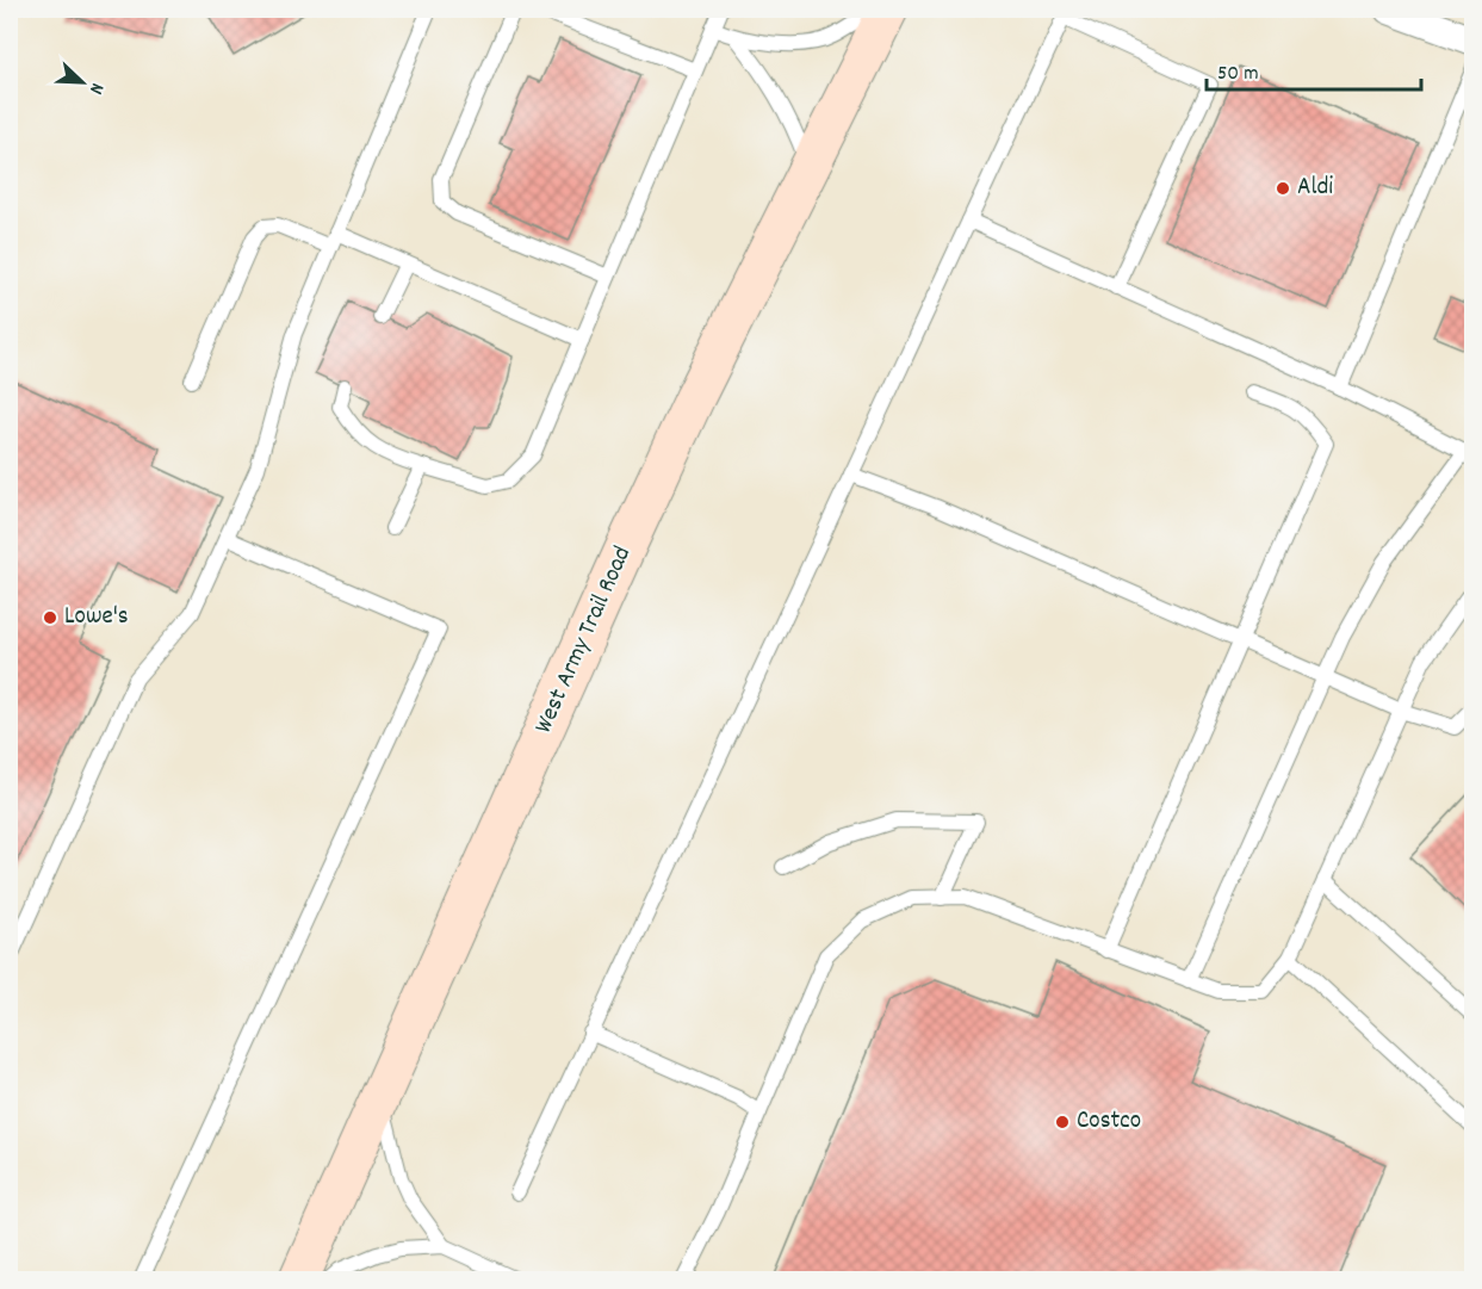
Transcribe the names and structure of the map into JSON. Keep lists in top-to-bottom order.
{
  "streets": {
    "main road": ["West Army Trail Road"]
  },
  "places": ["Aldi", "Lowe's", "Costco"],
  "scale_bar": "50 m",
  "north": "bottom right"
}
